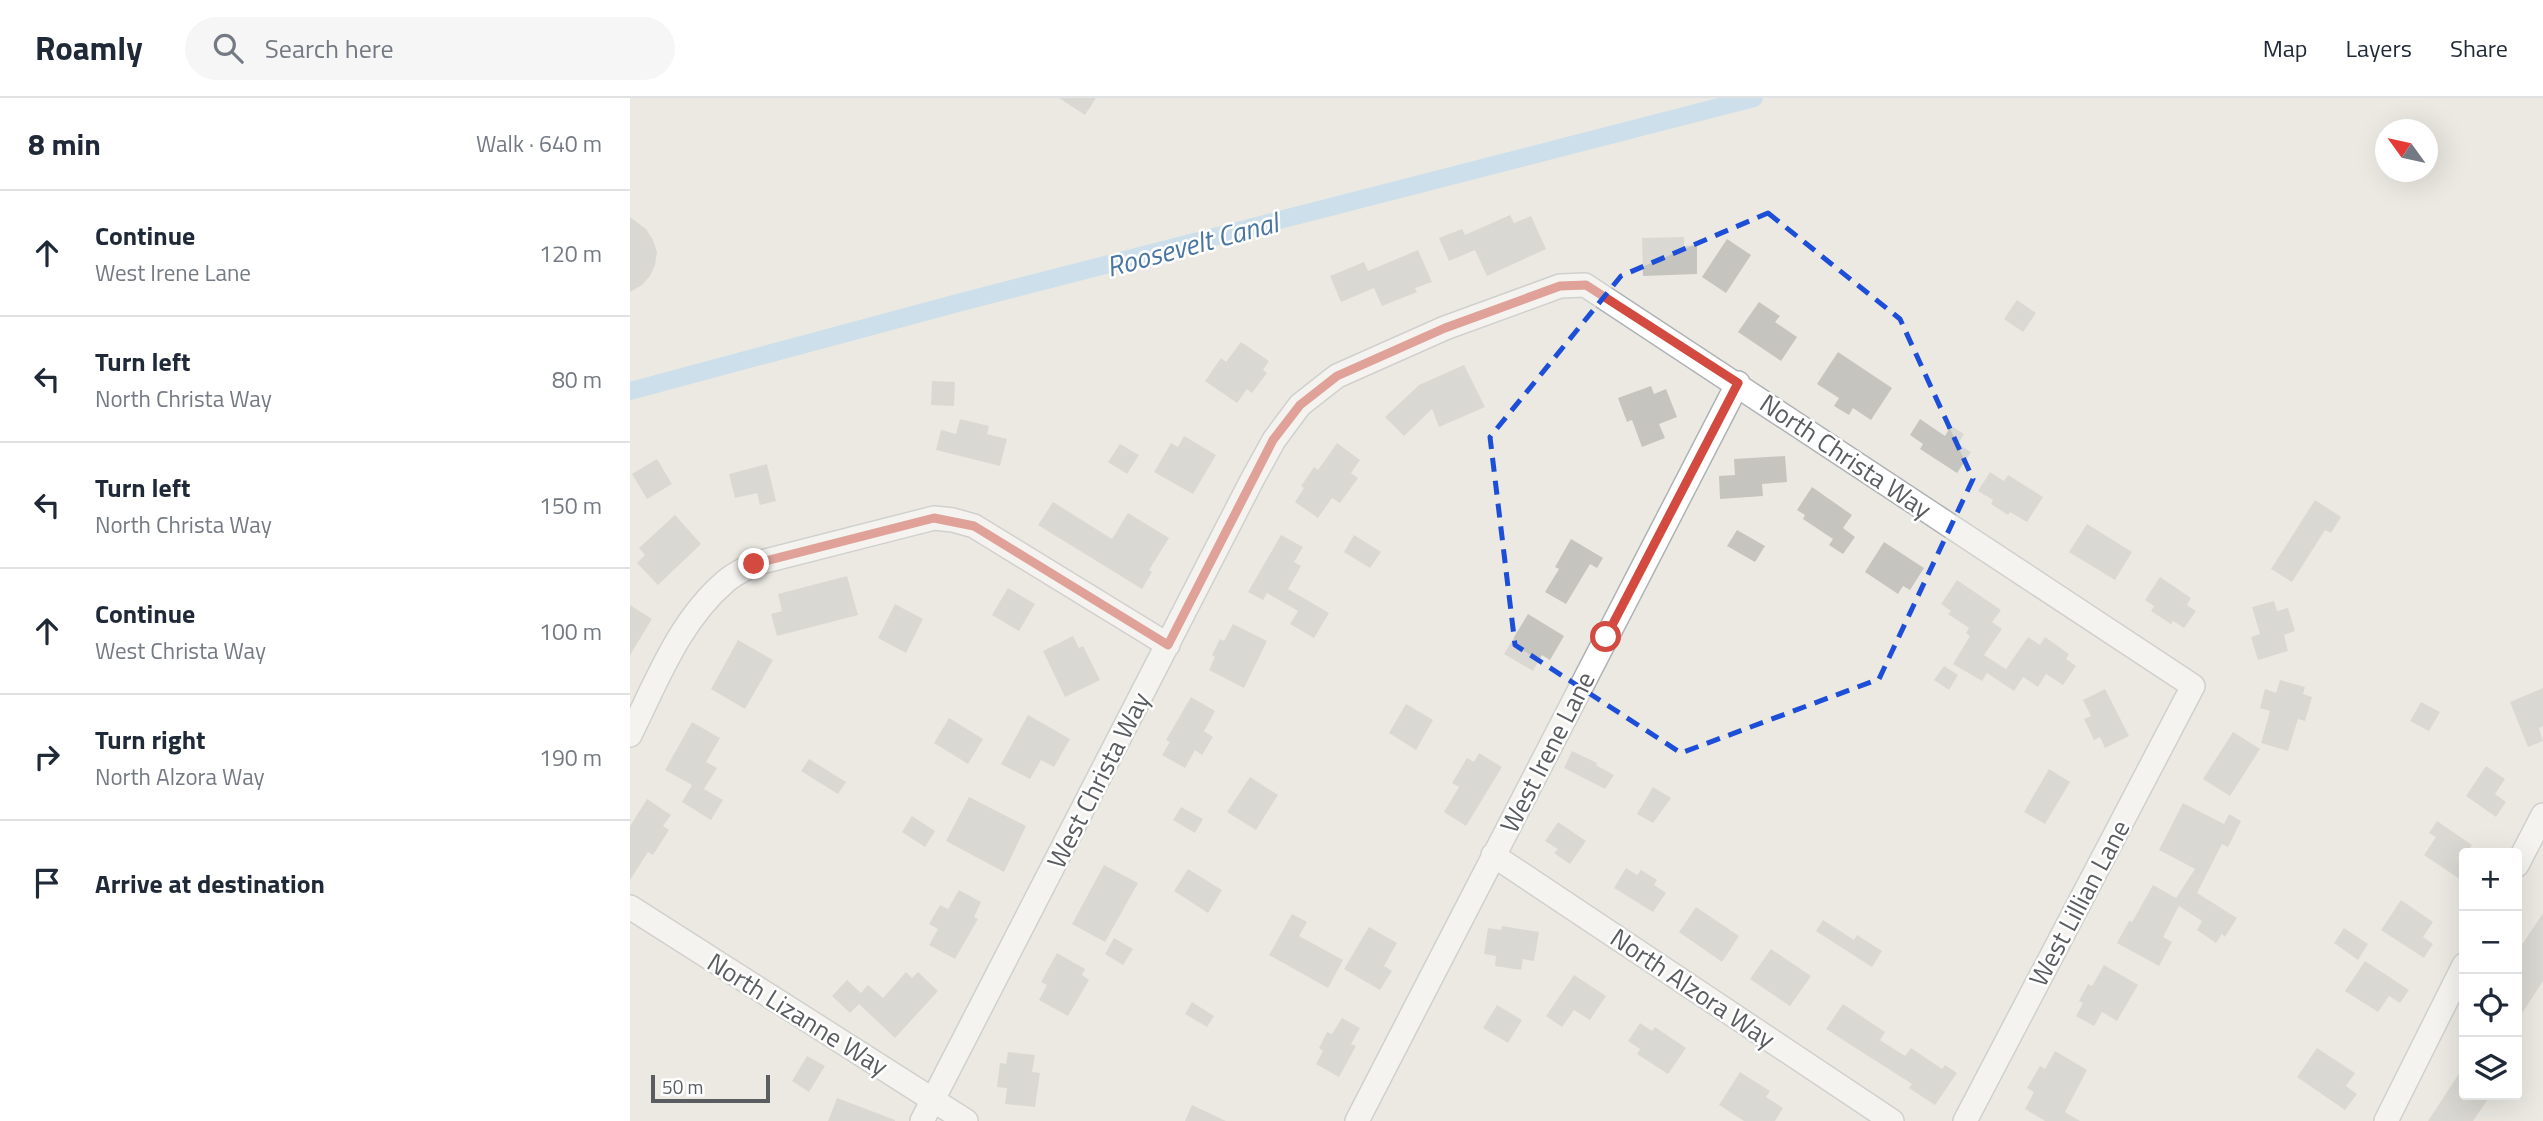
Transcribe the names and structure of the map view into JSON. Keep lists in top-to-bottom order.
{
  "streets": {
    "street": [
      "North Christa Way",
      "West Irene Lane",
      "West Christa Way",
      "West Lillian Lane",
      "North Alzora Way",
      "North Lizanne Way"
    ]
  },
  "crossings": [
    ["North Christa Way", "West Irene Lane"],
    ["North Christa Way", "West Christa Way"],
    ["North Christa Way", "West Lillian Lane"],
    ["West Irene Lane", "North Alzora Way"],
    ["West Christa Way", "North Lizanne Way"]
  ],
  "water": ["Roosevelt Canal"],
  "scale_bar": "50 m",
  "north": "top left",
  "page": {
    "header": "Roamly",
    "search": "Search here",
    "nav": ["Map", "Layers", "Share"],
    "heading": ["8 min", "Walk · 640 m"],
    "list": [
      ["Continue", "West Irene Lane", "120 m"],
      ["Turn left", "North Christa Way", "80 m"],
      ["Turn left", "North Christa Way", "150 m"],
      ["Continue", "West Christa Way", "100 m"],
      ["Turn right", "North Alzora Way", "190 m"],
      "Arrive at destination"
    ],
    "map_buttons": ["+", "−"],
    "scale": "50 m"
  }
}
